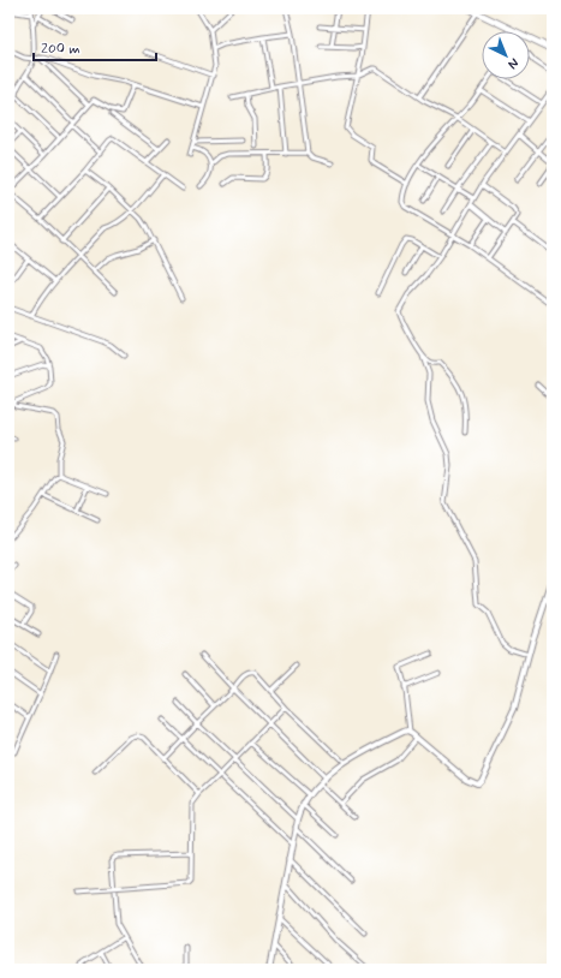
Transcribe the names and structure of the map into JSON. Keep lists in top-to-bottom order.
{
  "scale_bar": "200 m",
  "north": "bottom right"
}
